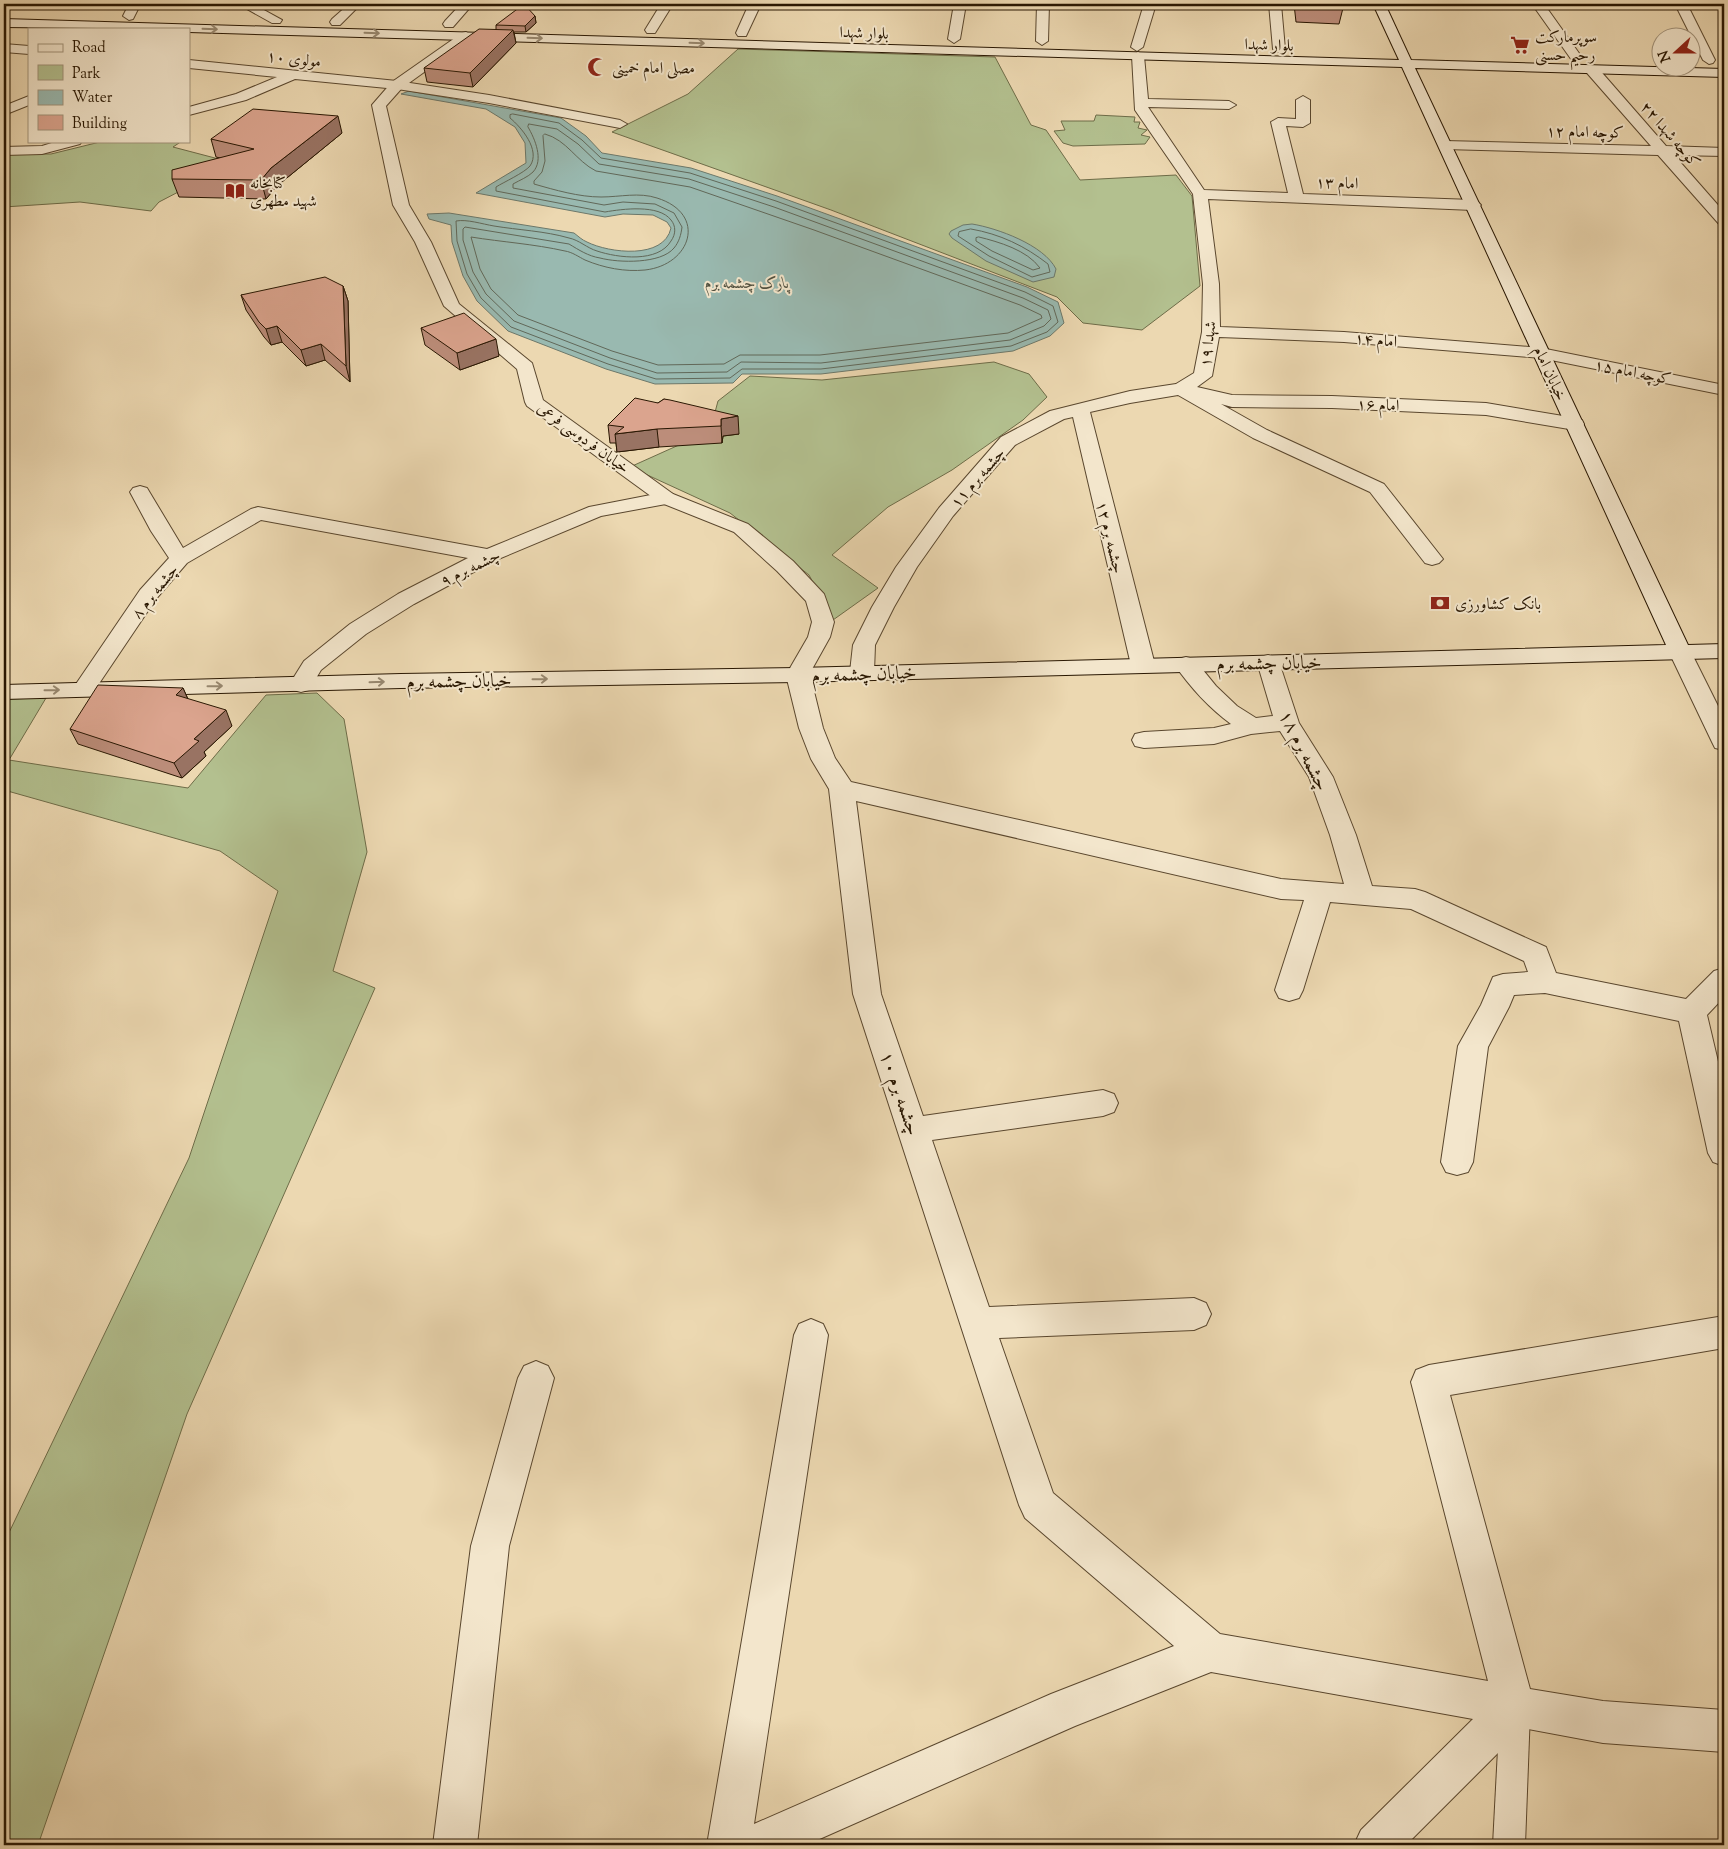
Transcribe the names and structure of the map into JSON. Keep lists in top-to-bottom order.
{
  "streets": {
    "street": [
      "بلوار شهدا",
      "مولوی ۱۰",
      "کوچه امام ۱۲",
      "کوچه شهدا ۲۲",
      "امام ۱۳",
      "امام ۱۴",
      "شهدا ۱۹",
      "کوچه امام ۱۵",
      "خیابان امام",
      "امام ۱۶",
      "خیابان فردوسی فرعی",
      "چشمه برم ۱۱",
      "چشمه برم ۱۲",
      "چشمه برم ۹",
      "چشمه برم ۸",
      "خیابان چشمه برم",
      "چشمه برم ۱۸",
      "چشمه برم ۱۰"
    ]
  },
  "crossings": [
    ["بلوار شهدا", "کوچه شهدا ۲۲"],
    ["بلوار شهدا", "شهدا ۱۹"],
    ["بلوار شهدا", "خیابان امام"],
    ["بلوار شهدا", "خیابان فردوسی فرعی"],
    ["مولوی ۱۰", "خیابان فردوسی فرعی"],
    ["کوچه امام ۱۲", "کوچه شهدا ۲۲"],
    ["کوچه امام ۱۲", "خیابان امام"],
    ["امام ۱۳", "شهدا ۱۹"],
    ["امام ۱۳", "خیابان امام"],
    ["امام ۱۴", "شهدا ۱۹"],
    ["امام ۱۴", "کوچه امام ۱۵"],
    ["امام ۱۴", "خیابان امام"],
    ["شهدا ۱۹", "امام ۱۶"],
    ["شهدا ۱۹", "چشمه برم ۱۱"],
    ["کوچه امام ۱۵", "خیابان امام"],
    ["خیابان امام", "امام ۱۶"],
    ["خیابان امام", "خیابان چشمه برم"],
    ["امام ۱۶", "چشمه برم ۱۱"],
    ["خیابان فردوسی فرعی", "چشمه برم ۹"],
    ["خیابان فردوسی فرعی", "خیابان چشمه برم"],
    ["خیابان فردوسی فرعی", "چشمه برم ۱۰"],
    ["چشمه برم ۱۱", "چشمه برم ۱۲"],
    ["چشمه برم ۱۱", "خیابان چشمه برم"],
    ["چشمه برم ۱۲", "خیابان چشمه برم"],
    ["چشمه برم ۹", "خیابان چشمه برم"],
    ["چشمه برم ۸", "خیابان چشمه برم"],
    ["خیابان چشمه برم", "چشمه برم ۱۸"],
    ["خیابان چشمه برم", "چشمه برم ۱۰"]
  ],
  "water": ["پارک چشمه برم"],
  "places": {
    "supermarket": ["سوپرمارکت رحیم حسنی"],
    "mosque": ["مصلی امام خمینی"],
    "library": ["کتابخانه شهید مطهری"],
    "bank": ["بانک کشاورزی"]
  },
  "legend": [
    "Road",
    "Park",
    "Water",
    "Building"
  ],
  "north": "left"
}
